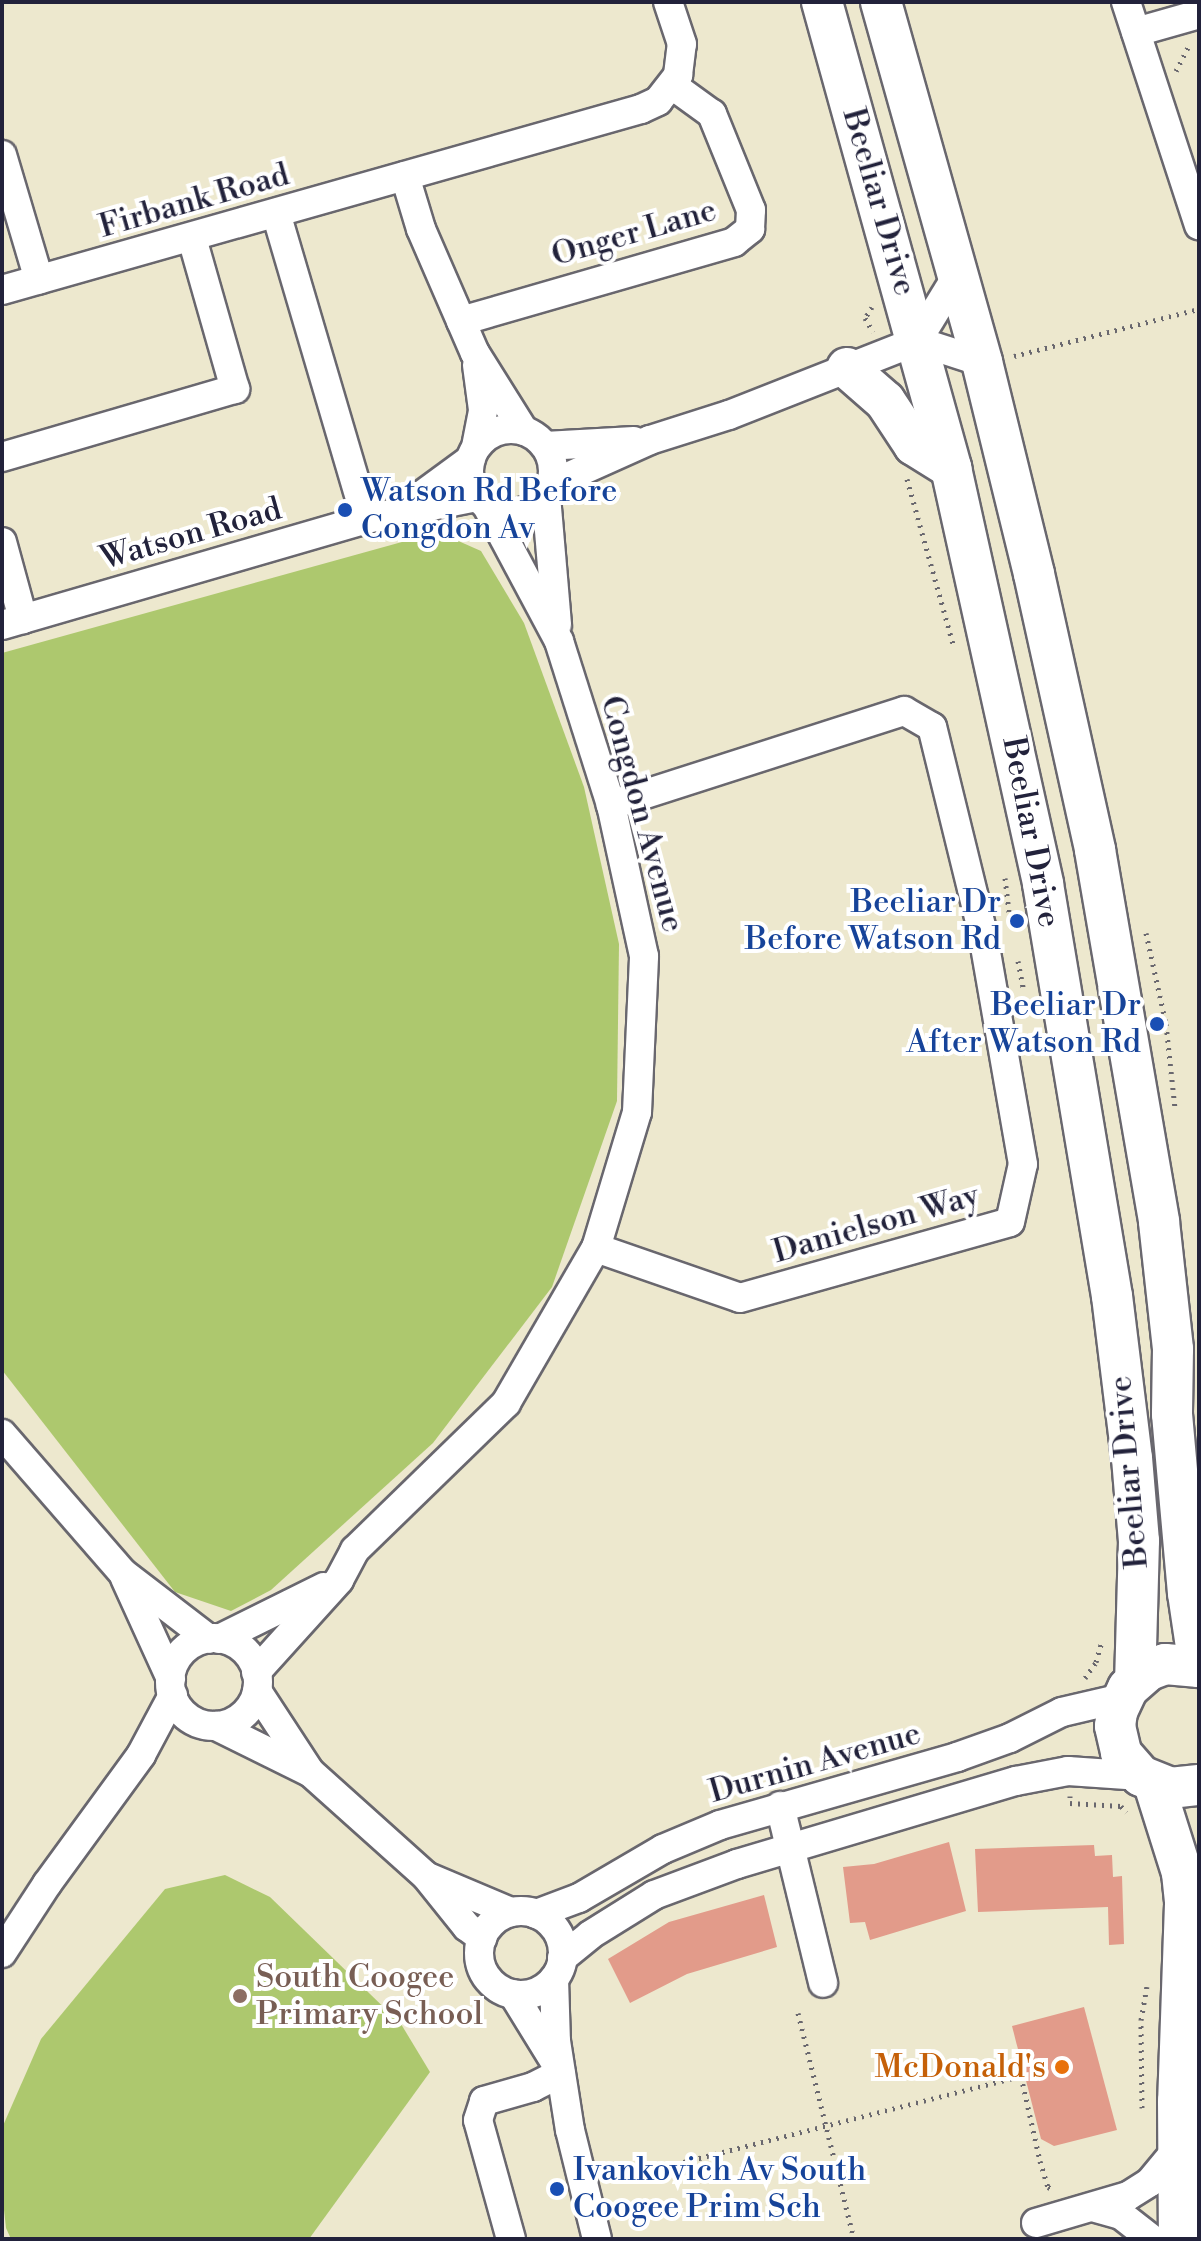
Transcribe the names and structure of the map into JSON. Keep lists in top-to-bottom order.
{
  "streets": {
    "highway": ["Beeliar Drive"],
    "street": [
      "Firbank Road",
      "Onger Lane",
      "Watson Road",
      "Congdon Avenue",
      "Danielson Way",
      "Durnin Avenue"
    ]
  },
  "crossings": [
    ["Firbank Road", "Onger Lane"],
    ["Beeliar Drive", "Durnin Avenue"],
    ["Watson Road", "Congdon Avenue"],
    ["Congdon Avenue", "Danielson Way"]
  ],
  "places": [
    "Watson Rd Before Congdon Av",
    "Beeliar Dr Before Watson Rd",
    "Beeliar Dr After Watson Rd",
    "South Coogee Primary School",
    "McDonald's",
    "Ivankovich Av South Coogee Prim Sch"
  ]
}
